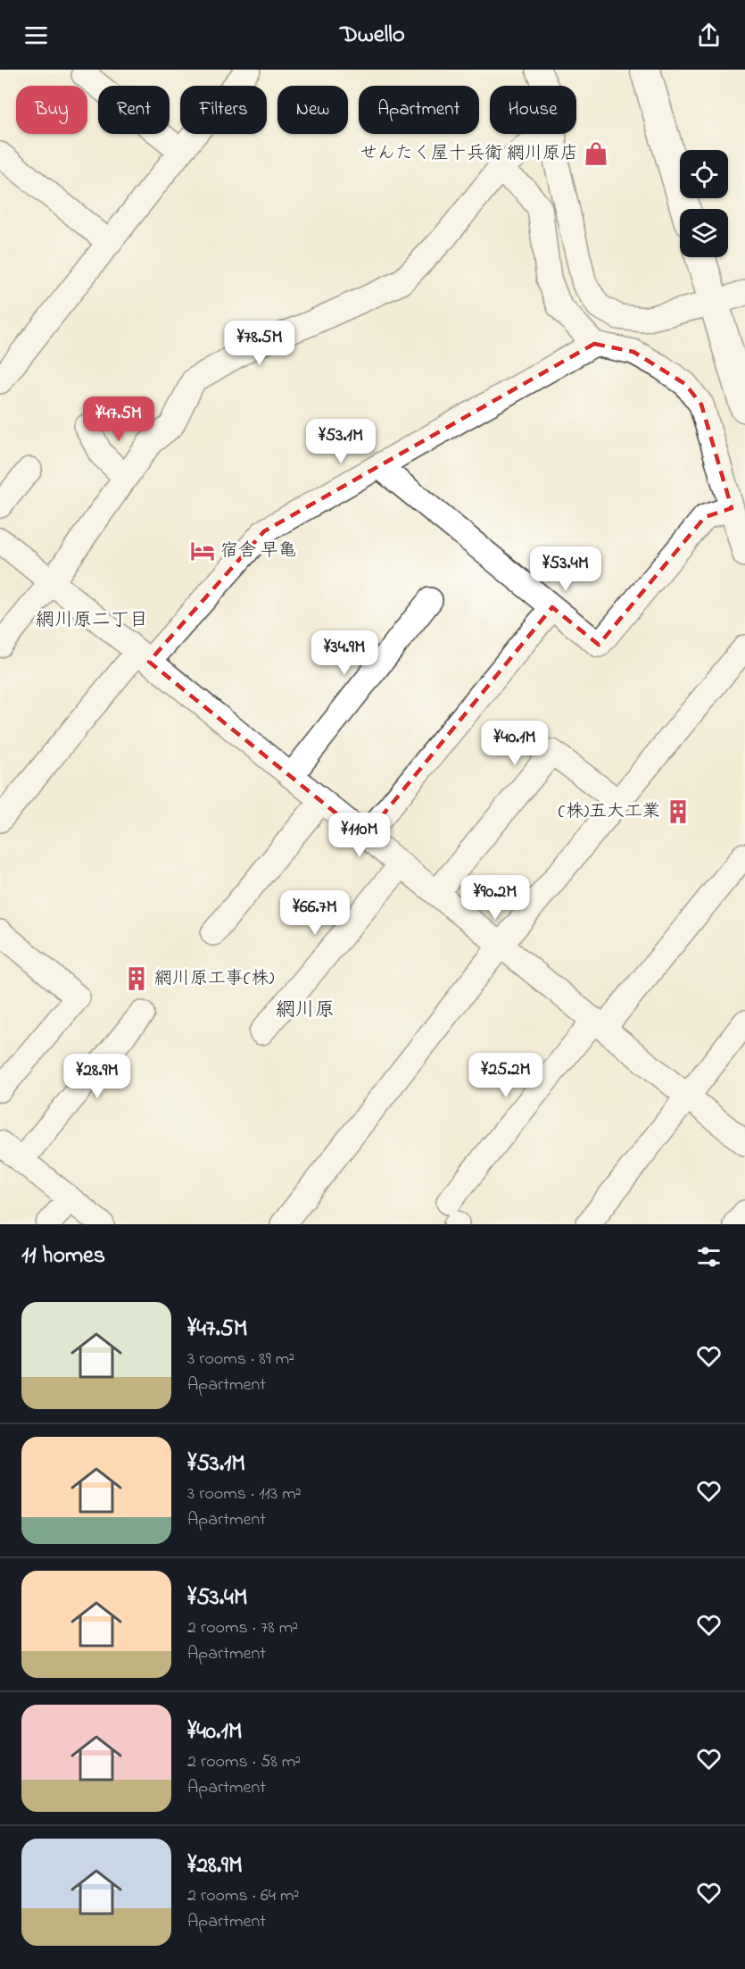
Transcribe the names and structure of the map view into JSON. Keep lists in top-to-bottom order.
{
  "districts": ["網川原二丁目", "網川原"],
  "places": {
    "shop": ["せんたく屋十兵衛 網川原店"],
    "hotel": ["宿舎 早亀"],
    "building": ["(株)五大工業", "網川原工事(株)"]
  },
  "page": {
    "header": "Dwello",
    "chip": [
      "Buy",
      "Rent",
      "Filters",
      "New",
      "Apartment",
      "House"
    ],
    "price": [
      "¥78.5M",
      "¥47.5M",
      "¥53.1M",
      "¥53.4M",
      "¥34.9M",
      "¥40.1M",
      "¥110M",
      "¥90.2M",
      "¥66.7M",
      "¥25.2M",
      "¥28.9M"
    ],
    "heading": "11 homes",
    "list": [
      {
        "name": "¥47.5M",
        "note": "3 rooms · 89 m² · Apartment"
      },
      {
        "name": "¥53.1M",
        "note": "3 rooms · 113 m² · Apartment"
      },
      {
        "name": "¥53.4M",
        "note": "2 rooms · 78 m² · Apartment"
      },
      {
        "name": "¥40.1M",
        "note": "2 rooms · 58 m² · Apartment"
      },
      {
        "name": "¥28.9M",
        "note": "2 rooms · 64 m² · Apartment"
      }
    ]
  }
}
